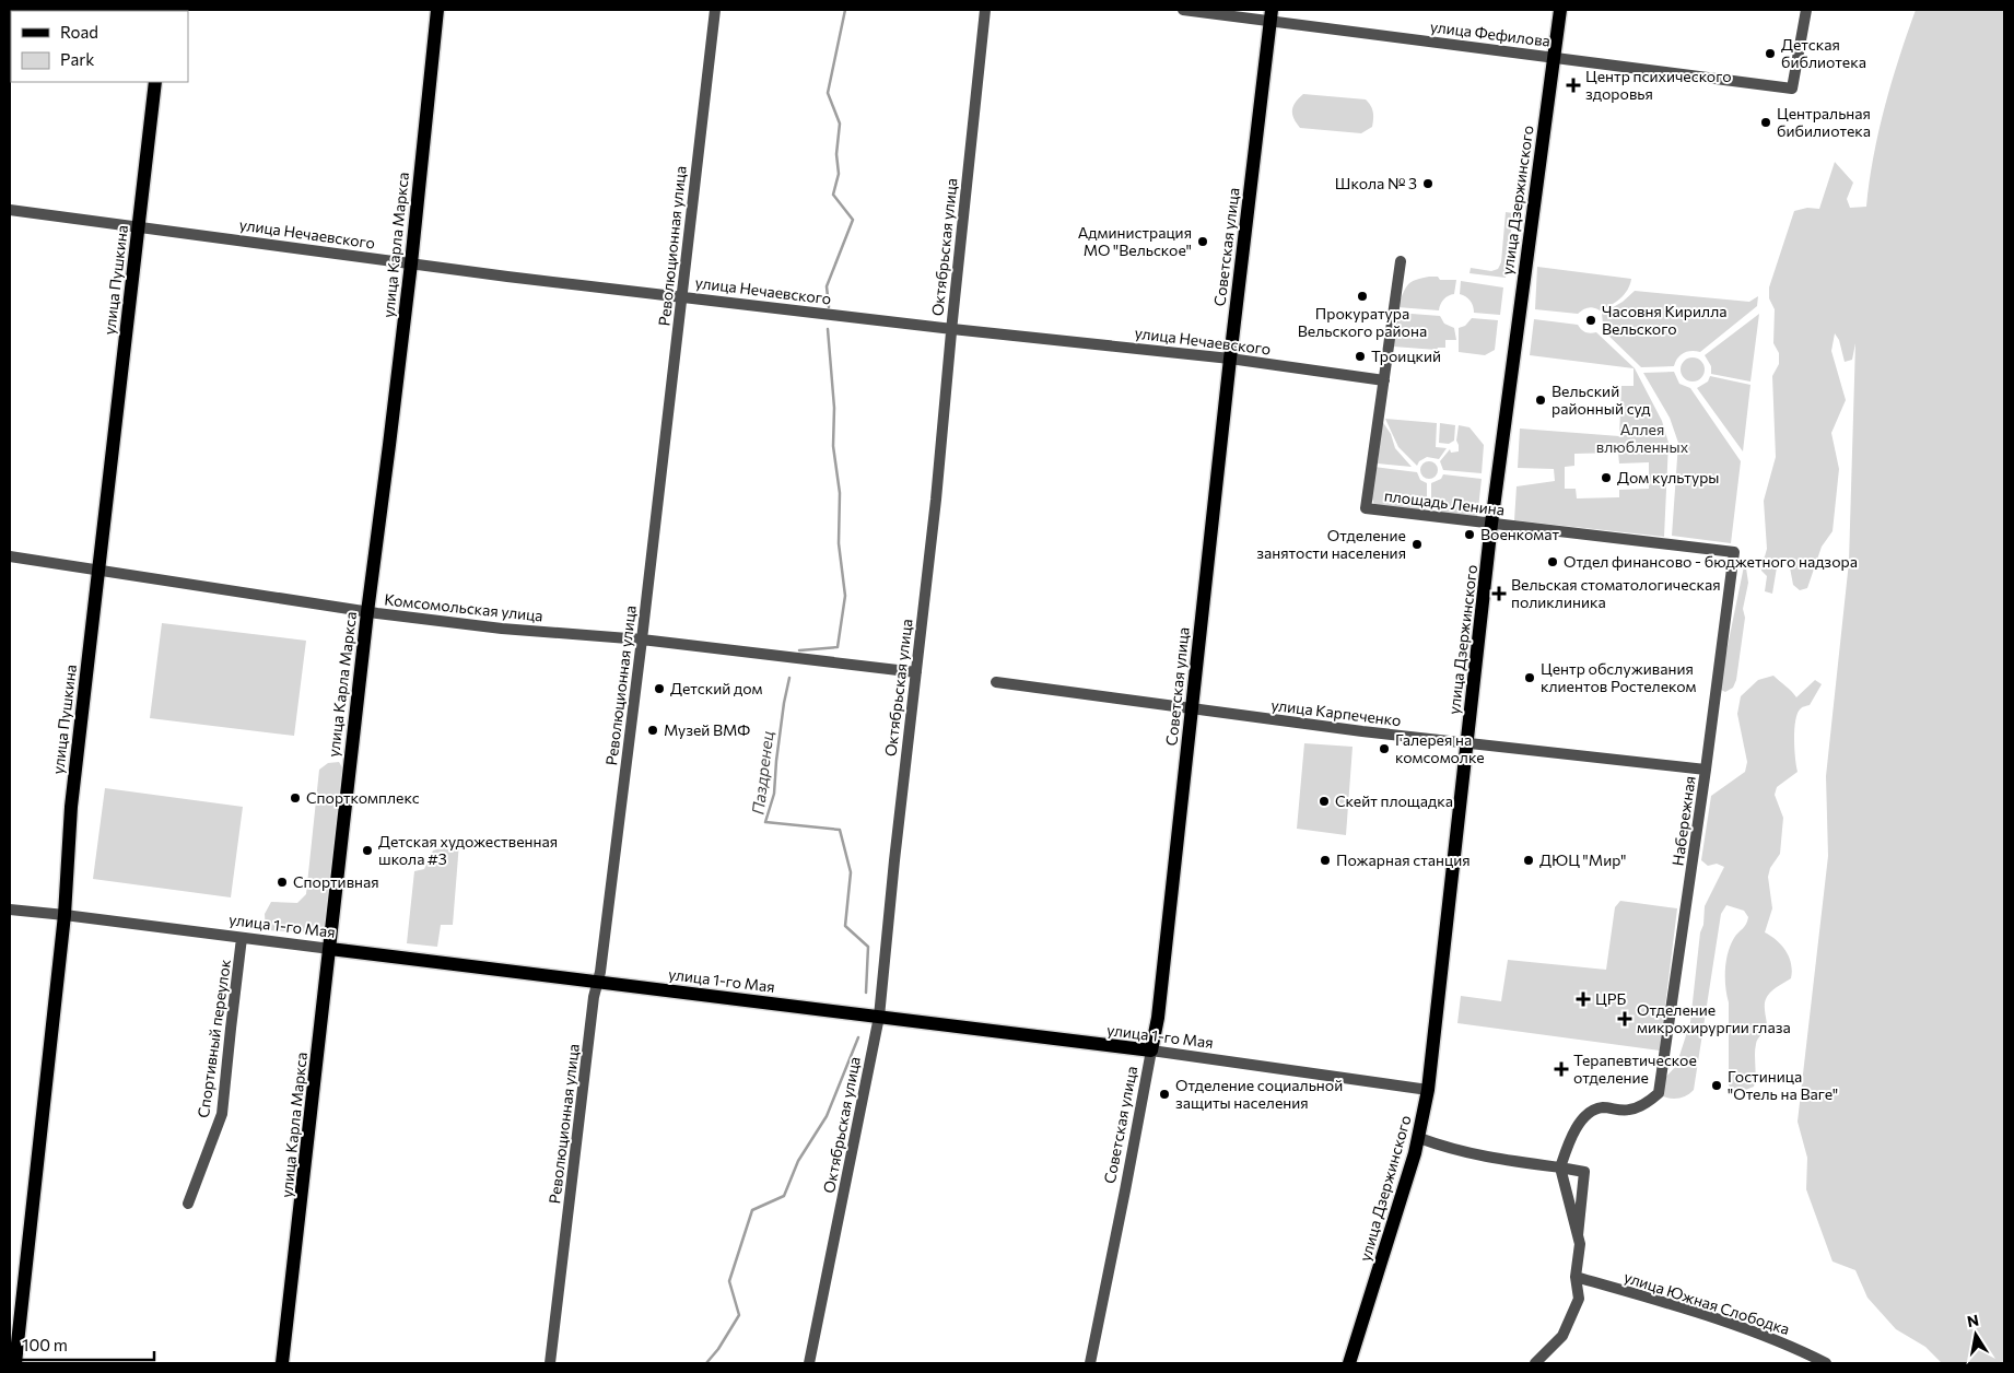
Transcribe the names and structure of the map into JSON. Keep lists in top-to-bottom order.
{
  "streets": {
    "main road": [
      "улица Дзержинского",
      "улица Карла Маркса",
      "Советская улица",
      "улица Пушкина",
      "улица 1-го Мая"
    ],
    "street": [
      "улица Фефилова",
      "улица Нечаевского",
      "Революционная улица",
      "Октябрьская улица",
      "площадь Ленина",
      "Комсомольская улица",
      "улица Карпеченко",
      "Набережная",
      "Спортивный переулок",
      "улица Южная Слободка"
    ]
  },
  "crossings": [
    ["улица Фефилова", "улица Дзержинского"],
    ["улица Фефилова", "Советская улица"],
    ["улица Дзержинского", "площадь Ленина"],
    ["улица Дзержинского", "улица Карпеченко"],
    ["улица Дзержинского", "улица 1-го Мая"],
    ["улица Нечаевского", "улица Карла Маркса"],
    ["улица Нечаевского", "Революционная улица"],
    ["улица Нечаевского", "Октябрьская улица"],
    ["улица Нечаевского", "Советская улица"],
    ["улица Нечаевского", "улица Пушкина"],
    ["улица Нечаевского", "площадь Ленина"],
    ["улица Карла Маркса", "Комсомольская улица"],
    ["улица Карла Маркса", "улица 1-го Мая"],
    ["Революционная улица", "Комсомольская улица"],
    ["Революционная улица", "улица 1-го Мая"],
    ["Октябрьская улица", "Комсомольская улица"],
    ["Октябрьская улица", "улица 1-го Мая"],
    ["Советская улица", "улица Карпеченко"],
    ["Советская улица", "улица 1-го Мая"],
    ["улица Пушкина", "Комсомольская улица"],
    ["улица Пушкина", "улица 1-го Мая"],
    ["площадь Ленина", "Набережная"],
    ["улица Карпеченко", "Набережная"],
    ["улица 1-го Мая", "Спортивный переулок"]
  ],
  "water": ["Паздренец"],
  "parks": ["Аллея влюбленных"],
  "places": {
    "other": [
      "Детская библиотека",
      "Центральная бибилиотека",
      "Школа № 3",
      "Администрация МО \"Вельское\"",
      "Прокуратура Вельского района",
      "Часовня Кирилла Вельского",
      "Троицкий",
      "Вельский районный суд",
      "Дом культуры",
      "Военкомат",
      "Отделение занятости населения",
      "Отдел финансово - бюджетного надзора",
      "Центр обслуживания клиентов Ростелеком",
      "Детский дом",
      "Музей ВМФ",
      "Галерея на комсомолке",
      "Спорткомплекс",
      "Скейт площадка",
      "Детская художественная школа #3",
      "Пожарная станция",
      "ДЮЦ \"Мир\"",
      "Спортивная",
      "Гостиница \"Отель на Ваге\"",
      "Отделение социальной защиты населения"
    ],
    "health": [
      "Центр психического здоровья",
      "Вельская стоматологическая поликлиника",
      "ЦРБ",
      "Отделение микрохирургии глаза",
      "Терапевтическое отделение"
    ]
  },
  "legend": ["Road", "Park"],
  "scale_bar": "100 m",
  "north": "top"
}
